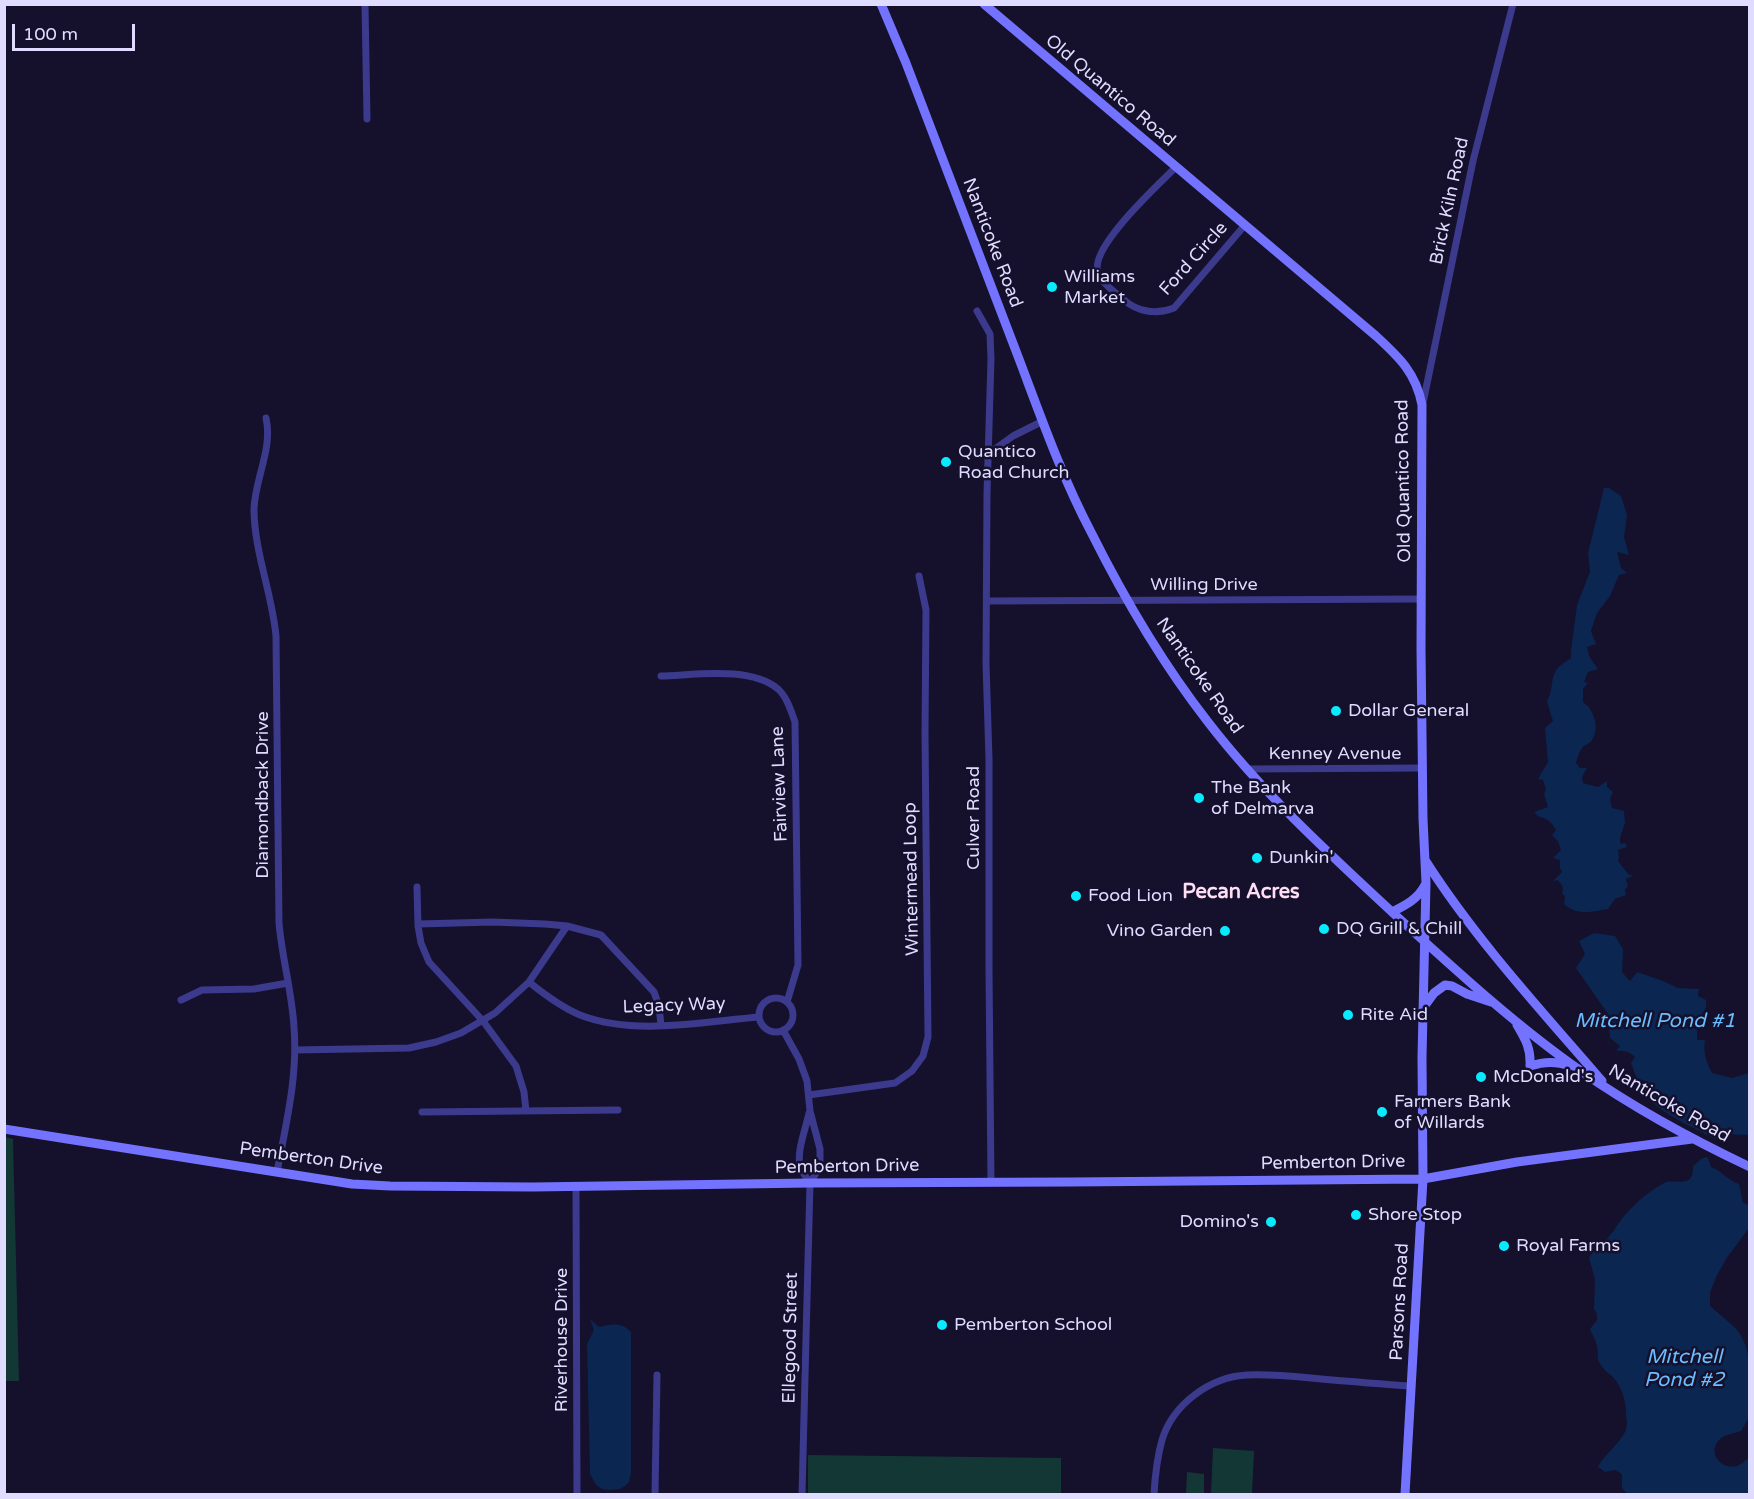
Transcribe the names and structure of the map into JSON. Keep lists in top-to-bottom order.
{
  "streets": {
    "street": [
      "Old Quantico Road",
      "Brick Kiln Road",
      "Nanticoke Road",
      "Ford Circle",
      "Willing Drive",
      "Kenney Avenue",
      "Fairview Lane",
      "Diamondback Drive",
      "Culver Road",
      "Wintermead Loop",
      "Legacy Way",
      "Pemberton Drive",
      "Parsons Road",
      "Ellegood Street",
      "Riverhouse Drive"
    ]
  },
  "crossings": [
    ["Old Quantico Road", "Brick Kiln Road"],
    ["Old Quantico Road", "Ford Circle"],
    ["Old Quantico Road", "Willing Drive"],
    ["Old Quantico Road", "Kenney Avenue"],
    ["Old Quantico Road", "Parsons Road"],
    ["Nanticoke Road", "Willing Drive"],
    ["Nanticoke Road", "Kenney Avenue"],
    ["Nanticoke Road", "Pemberton Drive"],
    ["Nanticoke Road", "Parsons Road"],
    ["Willing Drive", "Culver Road"],
    ["Fairview Lane", "Legacy Way"],
    ["Diamondback Drive", "Pemberton Drive"],
    ["Culver Road", "Pemberton Drive"],
    ["Pemberton Drive", "Parsons Road"],
    ["Pemberton Drive", "Ellegood Street"],
    ["Pemberton Drive", "Riverhouse Drive"]
  ],
  "districts": ["Pecan Acres"],
  "water": ["Mitchell Pond #1", "Mitchell Pond #2"],
  "places": [
    "Williams Market",
    "Quantico Road Church",
    "Dollar General",
    "The Bank of Delmarva",
    "Dunkin'",
    "Food Lion",
    "DQ Grill & Chill",
    "Vino Garden",
    "Rite Aid",
    "McDonald's",
    "Farmers Bank of Willards",
    "Shore Stop",
    "Domino's",
    "Royal Farms",
    "Pemberton School"
  ],
  "scale_bar": "100 m"
}
